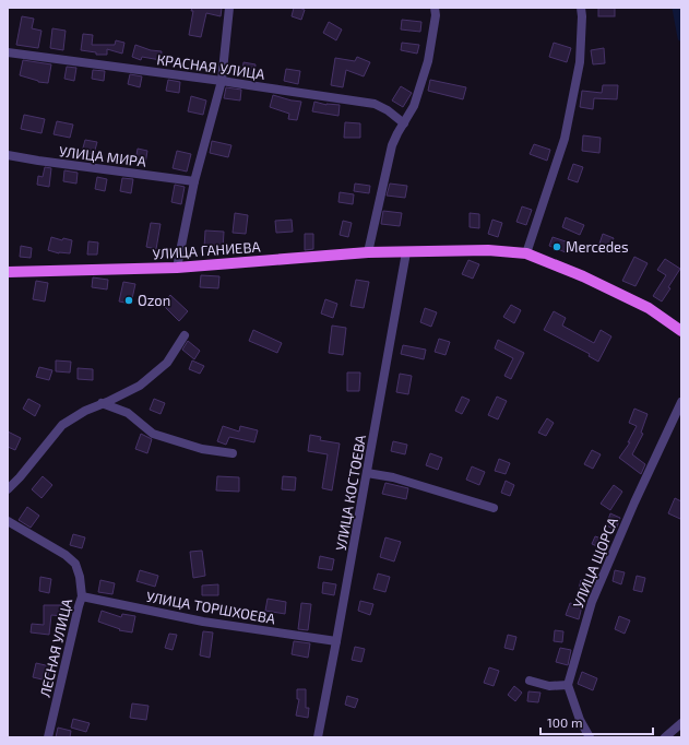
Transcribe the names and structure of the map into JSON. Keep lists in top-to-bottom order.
{
  "streets": {
    "main road": ["УЛИЦА ГАНИЕВА"],
    "street": [
      "КРАСНАЯ УЛИЦА",
      "УЛИЦА МИРА",
      "УЛИЦА КОСТОЕВА",
      "УЛИЦА ЩОРСА",
      "УЛИЦА ТОРШХОЕВА",
      "ЛЕСНАЯ УЛИЦА"
    ]
  },
  "crossings": [
    ["УЛИЦА ГАНИЕВА", "УЛИЦА КОСТОЕВА"],
    ["УЛИЦА КОСТОЕВА", "УЛИЦА ТОРШХОЕВА"],
    ["УЛИЦА ТОРШХОЕВА", "ЛЕСНАЯ УЛИЦА"]
  ],
  "places": ["Mercedes", "Ozon"],
  "scale_bar": "100 m"
}
